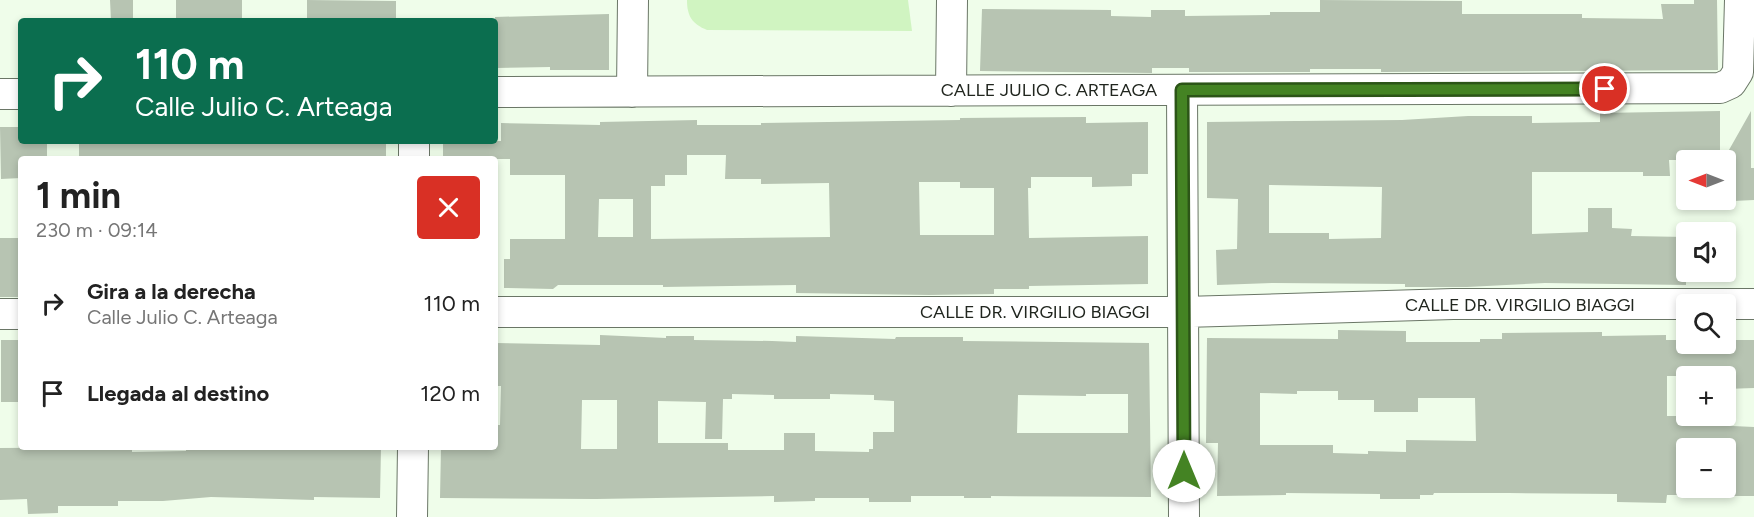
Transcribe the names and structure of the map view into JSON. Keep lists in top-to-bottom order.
{
  "streets": {
    "street": ["CALLE JULIO C. ARTEAGA", "CALLE DR. VIRGILIO BIAGGI"]
  },
  "north": "left",
  "page": {
    "turn": ["110 m", "Calle Julio C. Arteaga"],
    "map_buttons": ["+", "−"],
    "heading": ["1 min", "230 m · 09:14"],
    "list": [
      {
        "name": "Gira a la derecha",
        "note": "Calle Julio C. Arteaga",
        "value": "110 m"
      },
      {
        "name": "Llegada al destino",
        "value": "120 m"
      }
    ]
  }
}
